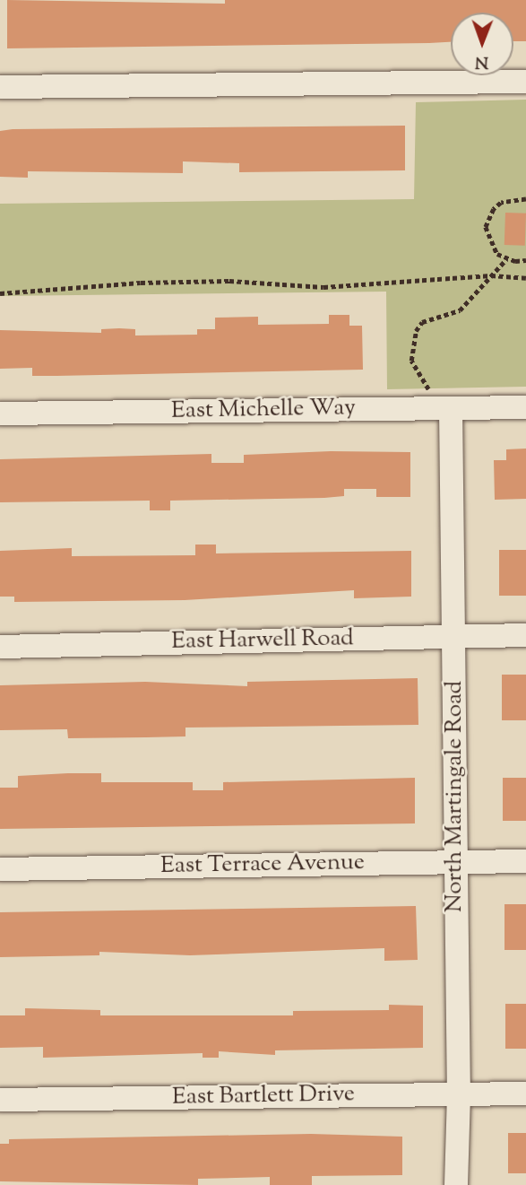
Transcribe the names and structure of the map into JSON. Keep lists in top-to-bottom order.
{
  "streets": {
    "street": [
      "East Michelle Way",
      "East Harwell Road",
      "North Martingale Road",
      "East Terrace Avenue",
      "East Bartlett Drive"
    ]
  },
  "crossings": [
    ["East Michelle Way", "North Martingale Road"],
    ["East Harwell Road", "North Martingale Road"],
    ["North Martingale Road", "East Terrace Avenue"],
    ["North Martingale Road", "East Bartlett Drive"]
  ],
  "north": "bottom"
}
